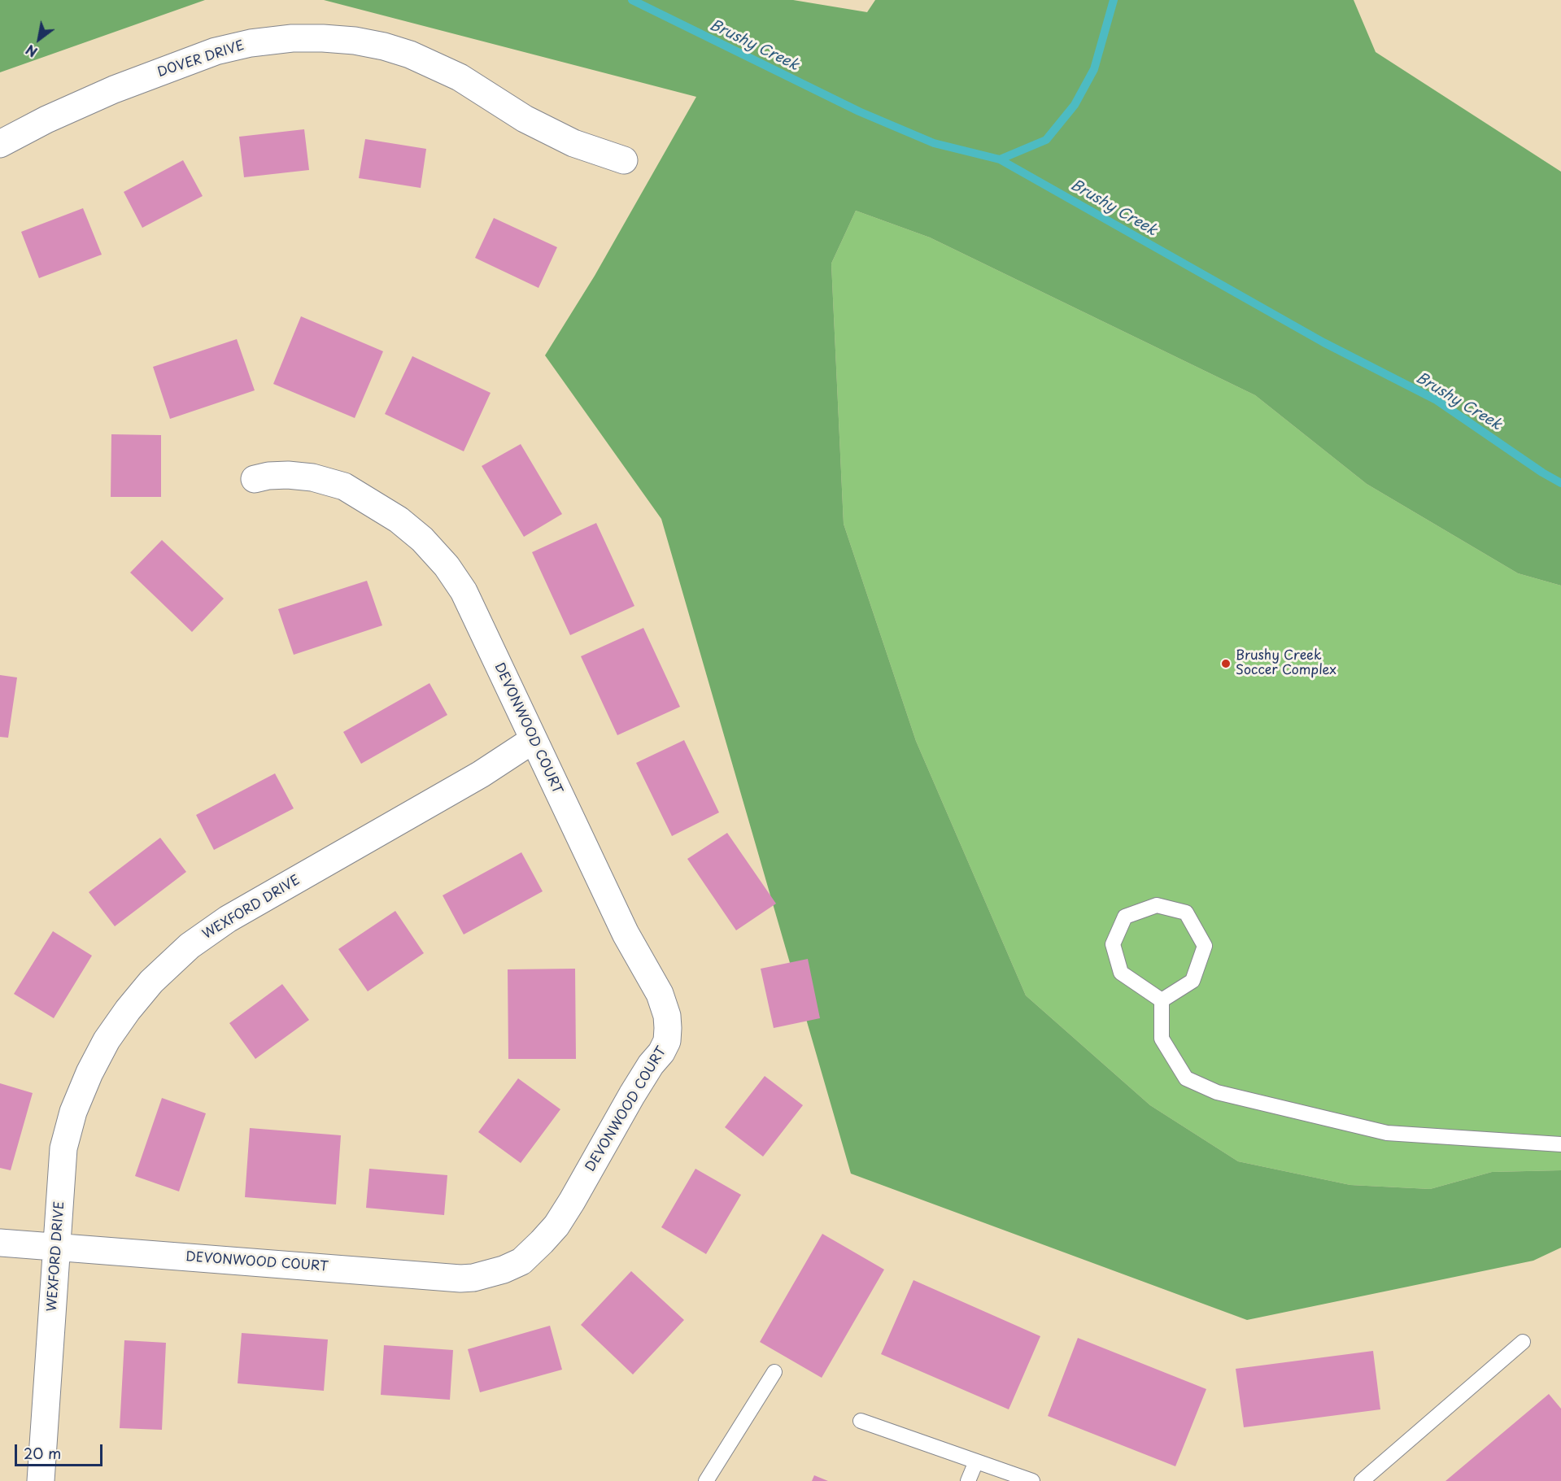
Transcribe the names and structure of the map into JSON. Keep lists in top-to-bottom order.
{
  "streets": {
    "street": ["DOVER DRIVE", "DEVONWOOD COURT", "WEXFORD DRIVE"]
  },
  "crossings": [
    ["DEVONWOOD COURT", "WEXFORD DRIVE"]
  ],
  "water": ["Brushy Creek"],
  "places": ["Brushy Creek Soccer Complex"],
  "scale_bar": "20 m",
  "north": "bottom left"
}
